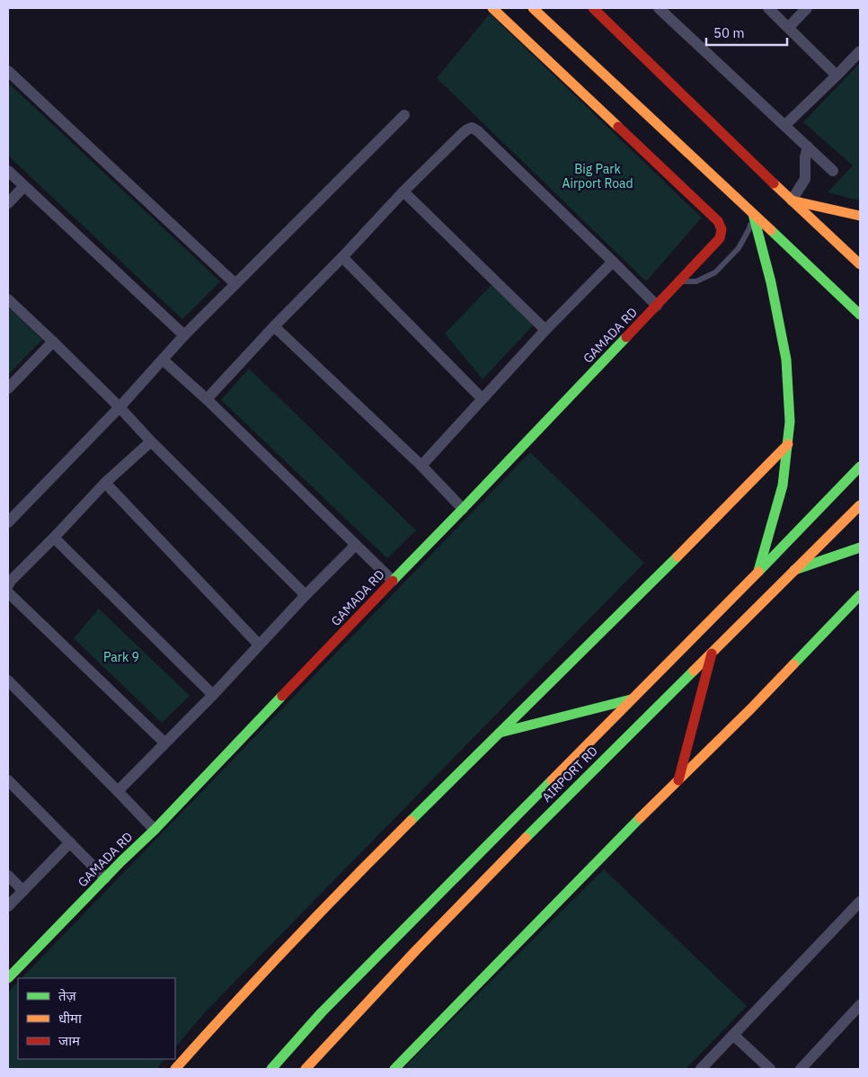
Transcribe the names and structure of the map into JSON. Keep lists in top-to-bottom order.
{
  "streets": {
    "main road": ["GAMADA RD", "AIRPORT RD"]
  },
  "parks": ["Big Park Airport Road", "Park 9"],
  "legend": ["तेज़", "धीमा", "जाम"],
  "scale_bar": "50 m"
}
